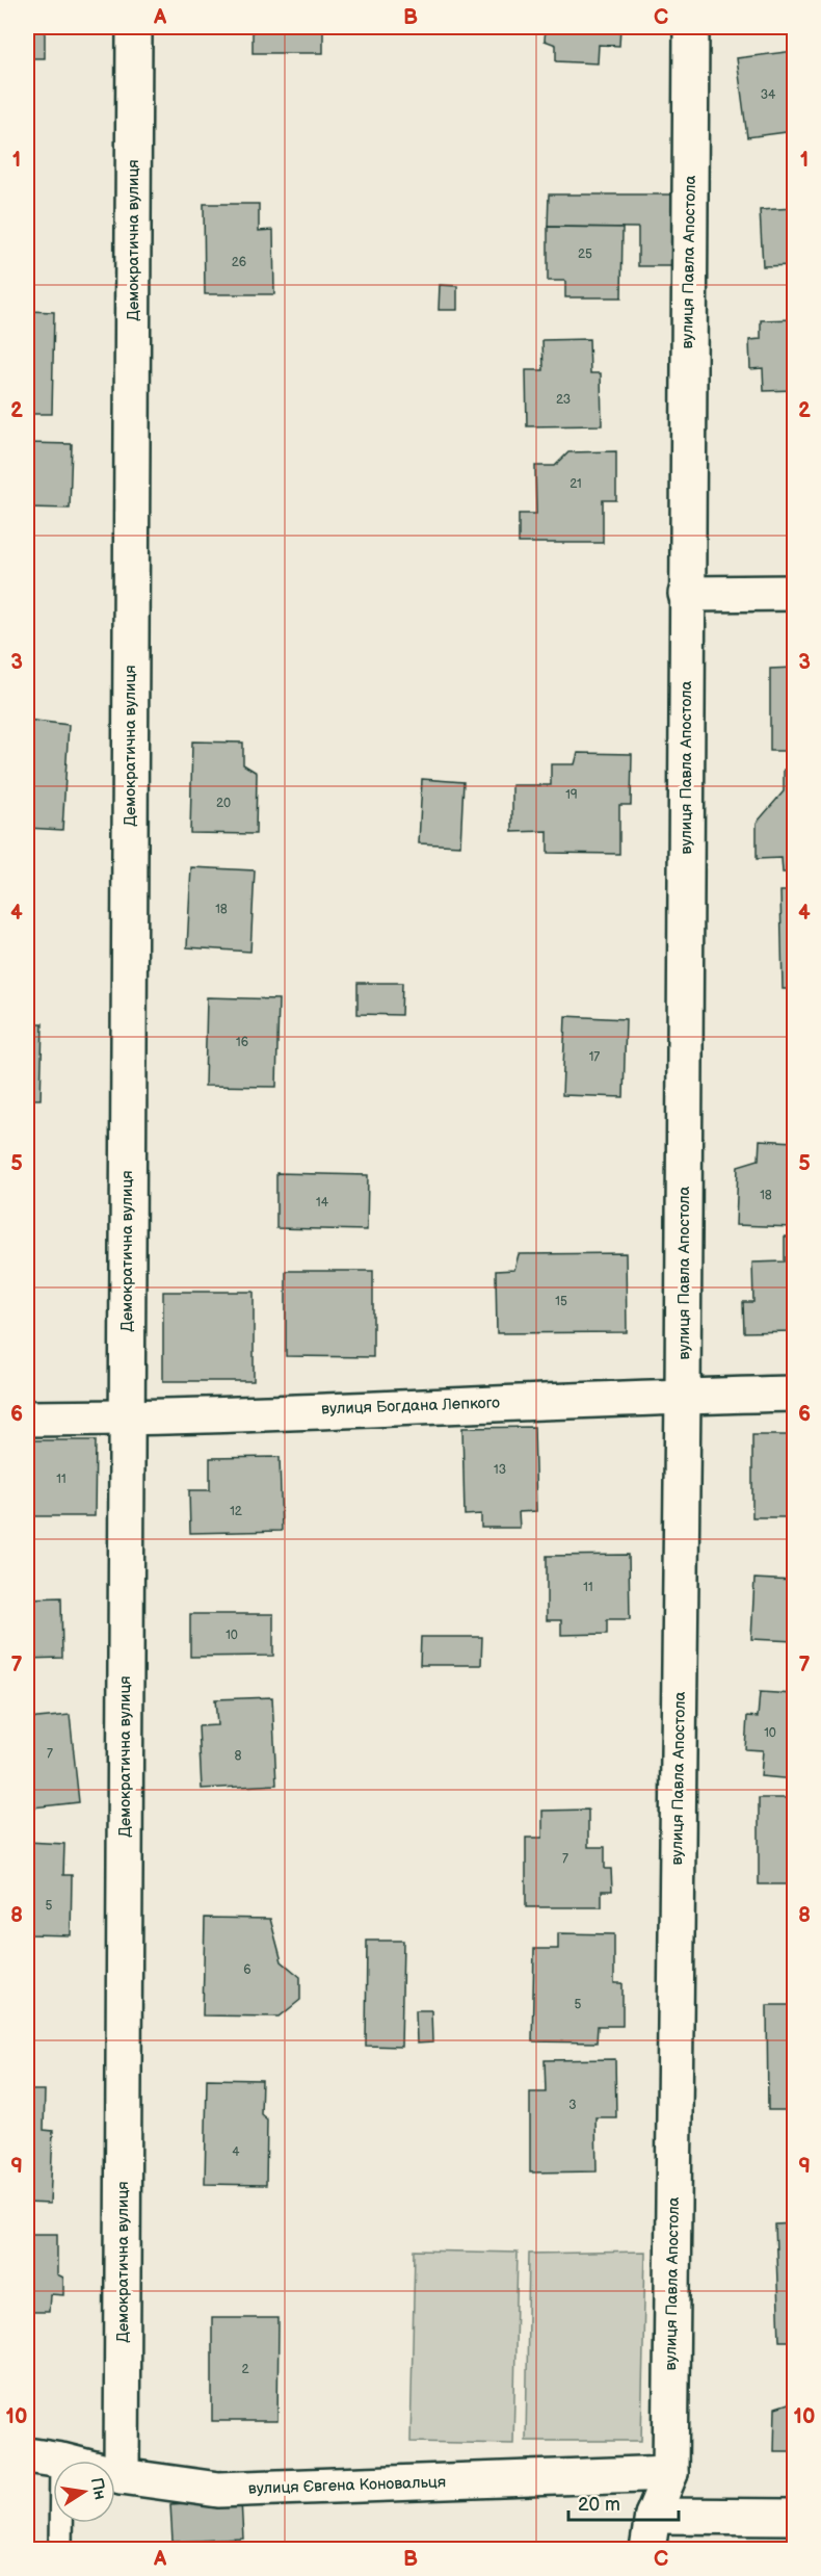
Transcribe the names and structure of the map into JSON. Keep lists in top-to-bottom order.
{
  "streets": {
    "street": [
      "Демократична вулиця",
      "вулиця Павла Апостола",
      "вулиця Богдана Лепкого",
      "вулиця Євгена Коновальця"
    ]
  },
  "crossings": [
    ["Демократична вулиця", "вулиця Богдана Лепкого"],
    ["Демократична вулиця", "вулиця Євгена Коновальця"],
    ["вулиця Павла Апостола", "вулиця Богдана Лепкого"],
    ["вулиця Павла Апостола", "вулиця Євгена Коновальця"]
  ],
  "house_numbers": [
    "34",
    "25",
    "26",
    "23",
    "21",
    "19",
    "20",
    "18",
    "16",
    "17",
    "18",
    "14",
    "15",
    "13",
    "11",
    "12",
    "11",
    "10",
    "10",
    "7",
    "8",
    "7",
    "5",
    "6",
    "5",
    "3",
    "4",
    "2"
  ],
  "scale_bar": "20 m",
  "north": "right",
  "grid": {
    "columns": ["A", "B", "C"],
    "rows": [
      "1",
      "2",
      "3",
      "4",
      "5",
      "6",
      "7",
      "8",
      "9",
      "10"
    ]
  }
}
